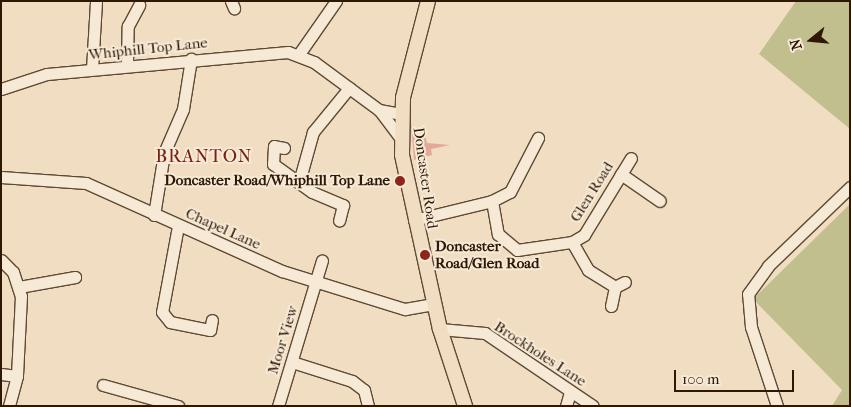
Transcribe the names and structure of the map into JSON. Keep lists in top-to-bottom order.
{
  "streets": {
    "main road": ["Doncaster Road"],
    "street": [
      "Whiphill Top Lane",
      "Glen Road",
      "Chapel Lane",
      "Moor View",
      "Brockholes Lane"
    ]
  },
  "crossings": [
    ["Doncaster Road", "Chapel Lane"],
    ["Doncaster Road", "Brockholes Lane"],
    ["Chapel Lane", "Moor View"]
  ],
  "districts": ["BRANTON"],
  "places": ["Doncaster Road/Whiphill Top Lane", "Doncaster Road/Glen Road"],
  "scale_bar": "100 m",
  "north": "left"
}
